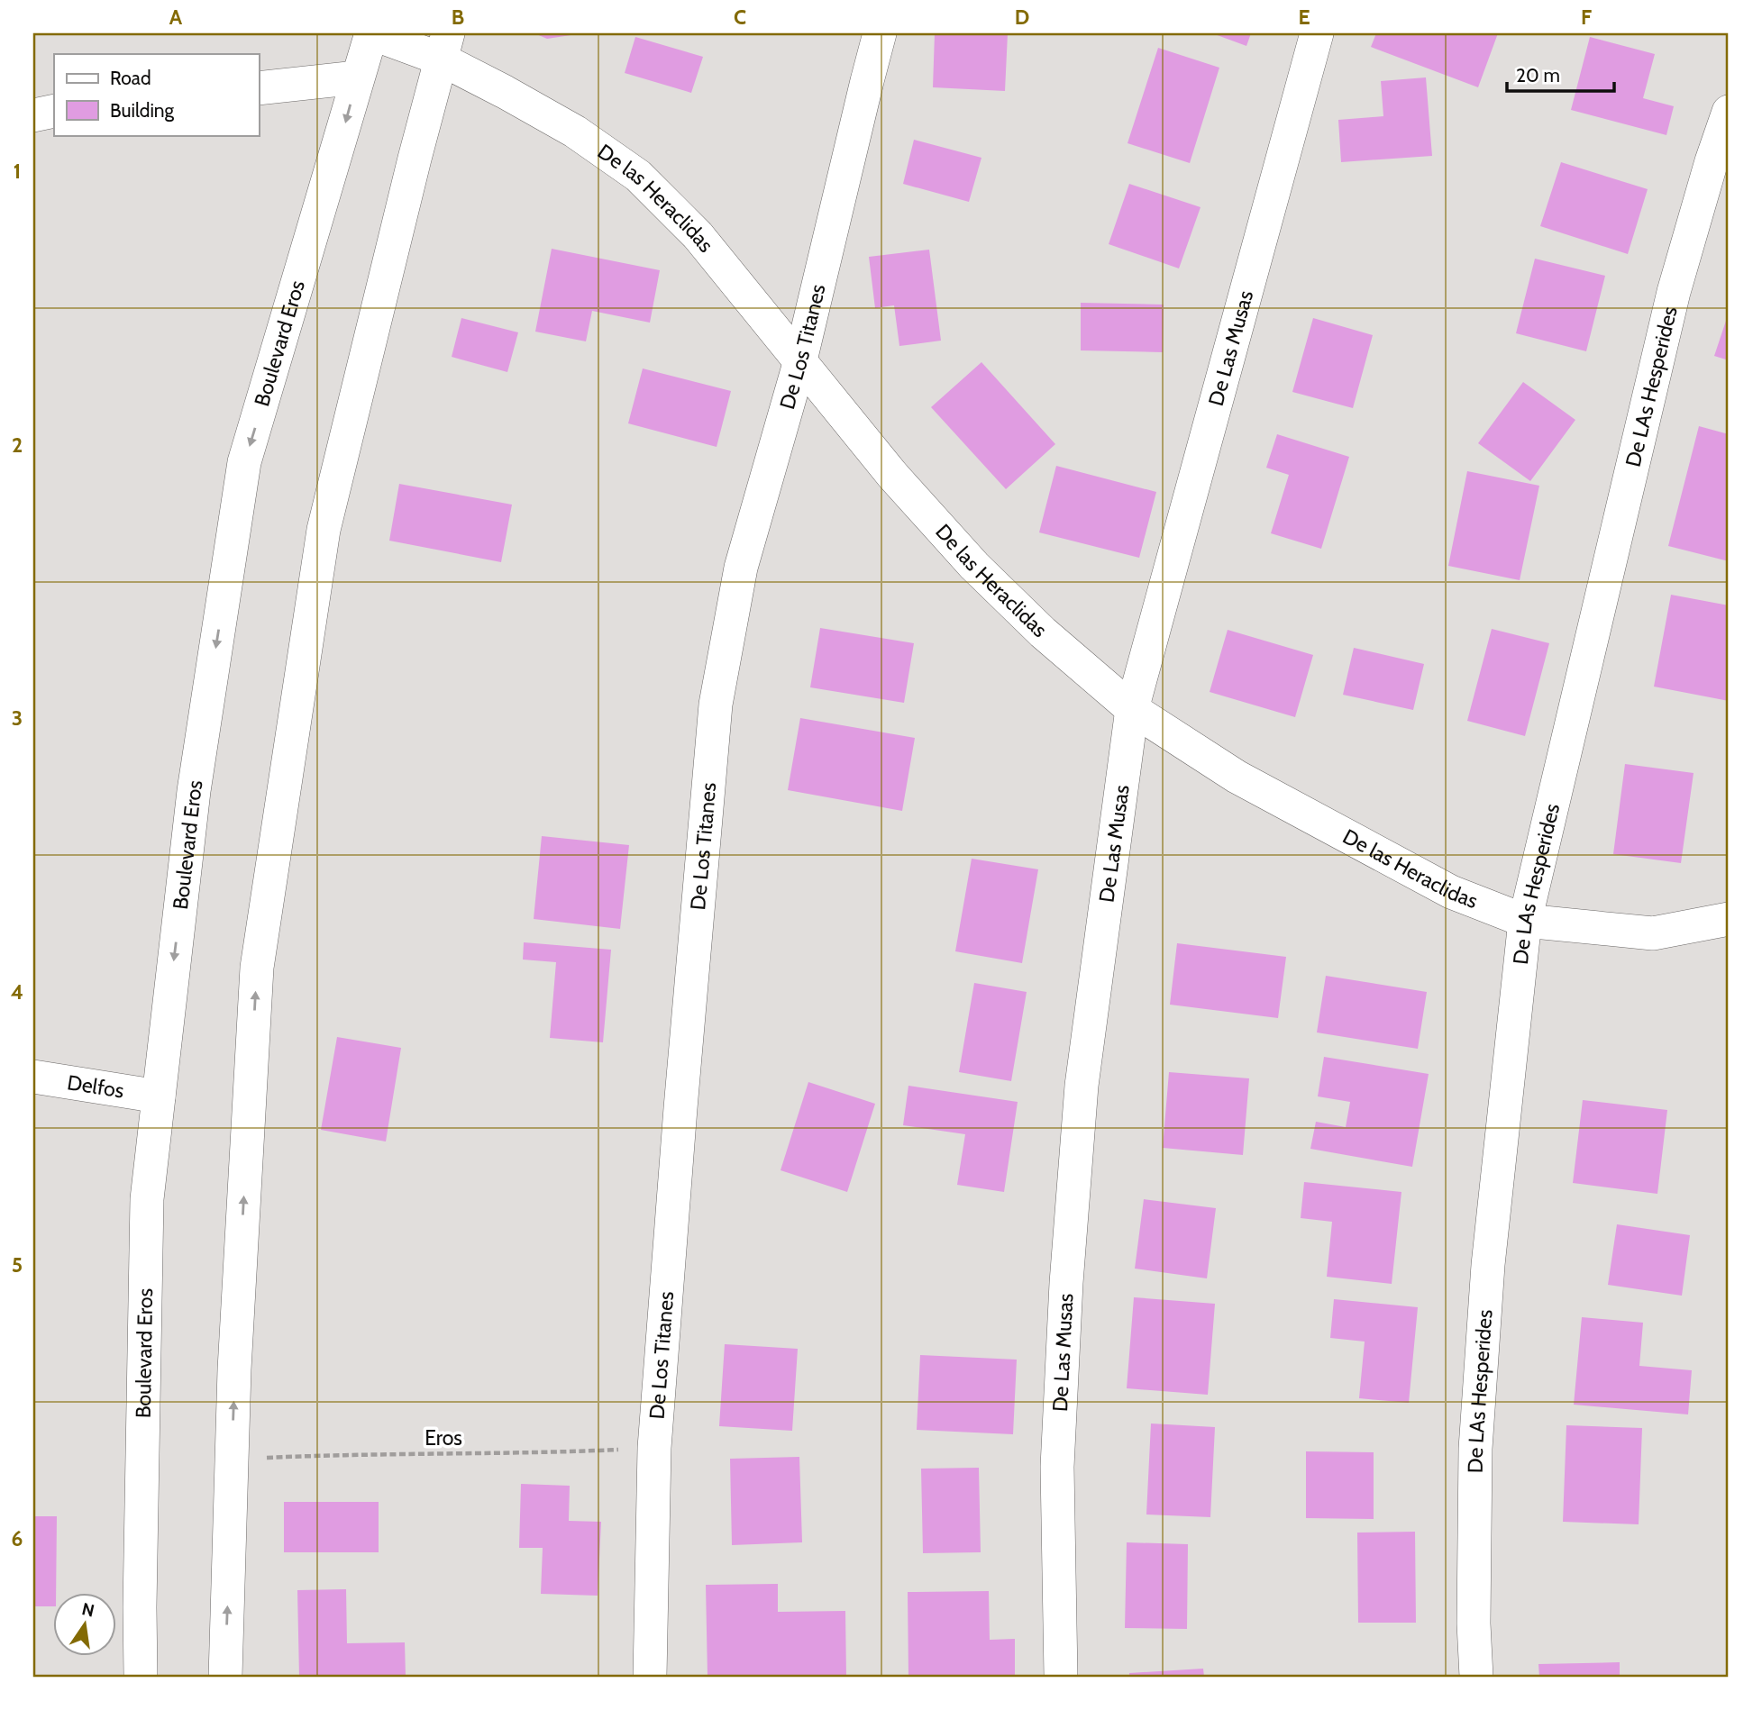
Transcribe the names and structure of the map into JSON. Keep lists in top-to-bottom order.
{
  "streets": {
    "street": [
      "De las Heraclidas",
      "Boulevard Eros",
      "De Los Titanes",
      "De Las Musas",
      "De LAs Hesperides",
      "Delfos"
    ],
    "path": ["Eros"]
  },
  "crossings": [
    ["De las Heraclidas", "Boulevard Eros"],
    ["De las Heraclidas", "De Los Titanes"],
    ["De las Heraclidas", "De Las Musas"],
    ["De las Heraclidas", "De LAs Hesperides"],
    ["Boulevard Eros", "Delfos"],
    ["De Los Titanes", "Eros"]
  ],
  "legend": ["Road", "Building"],
  "scale_bar": "20 m",
  "north": "top",
  "grid": {
    "columns": [
      "A",
      "B",
      "C",
      "D",
      "E",
      "F"
    ],
    "rows": [
      "1",
      "2",
      "3",
      "4",
      "5",
      "6"
    ]
  }
}
